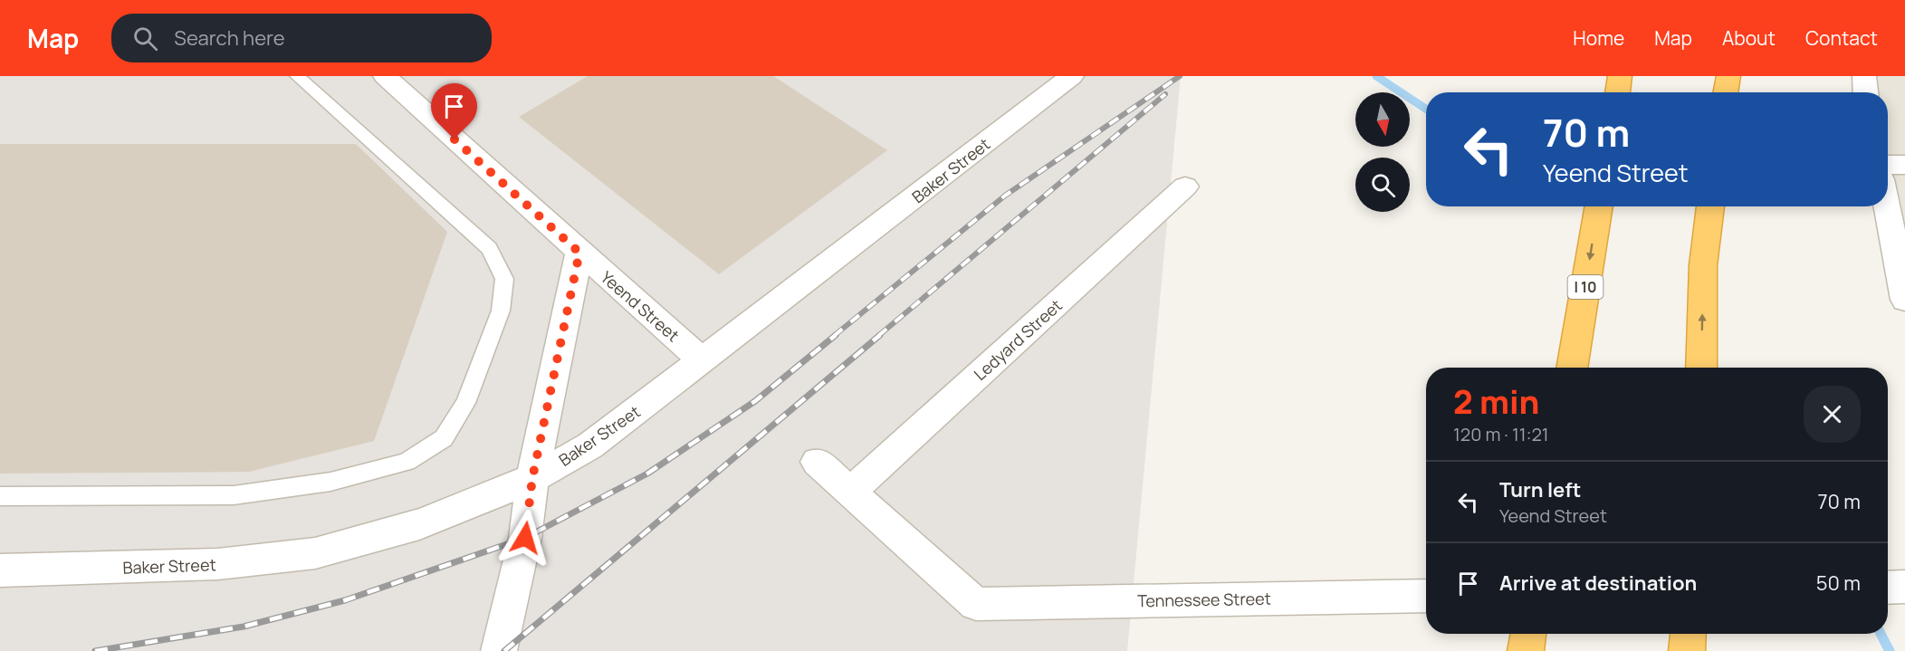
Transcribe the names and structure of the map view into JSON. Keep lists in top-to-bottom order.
{
  "streets": {
    "highway": ["I 10"],
    "street": [
      "Baker Street",
      "Yeend Street",
      "Ledyard Street",
      "Tennessee Street"
    ]
  },
  "crossings": [
    ["Baker Street", "Yeend Street"],
    ["Ledyard Street", "Tennessee Street"]
  ],
  "north": "bottom",
  "page": {
    "header": "Map",
    "search": "Search here",
    "nav": [
      "Home",
      "Map",
      "About",
      "Contact"
    ],
    "turn": ["70 m", "Yeend Street"],
    "heading": ["2 min", "120 m · 11:21"],
    "list": [
      {
        "name": "Turn left",
        "note": "Yeend Street",
        "value": "70 m"
      },
      {
        "name": "Arrive at destination",
        "value": "50 m"
      }
    ]
  }
}
